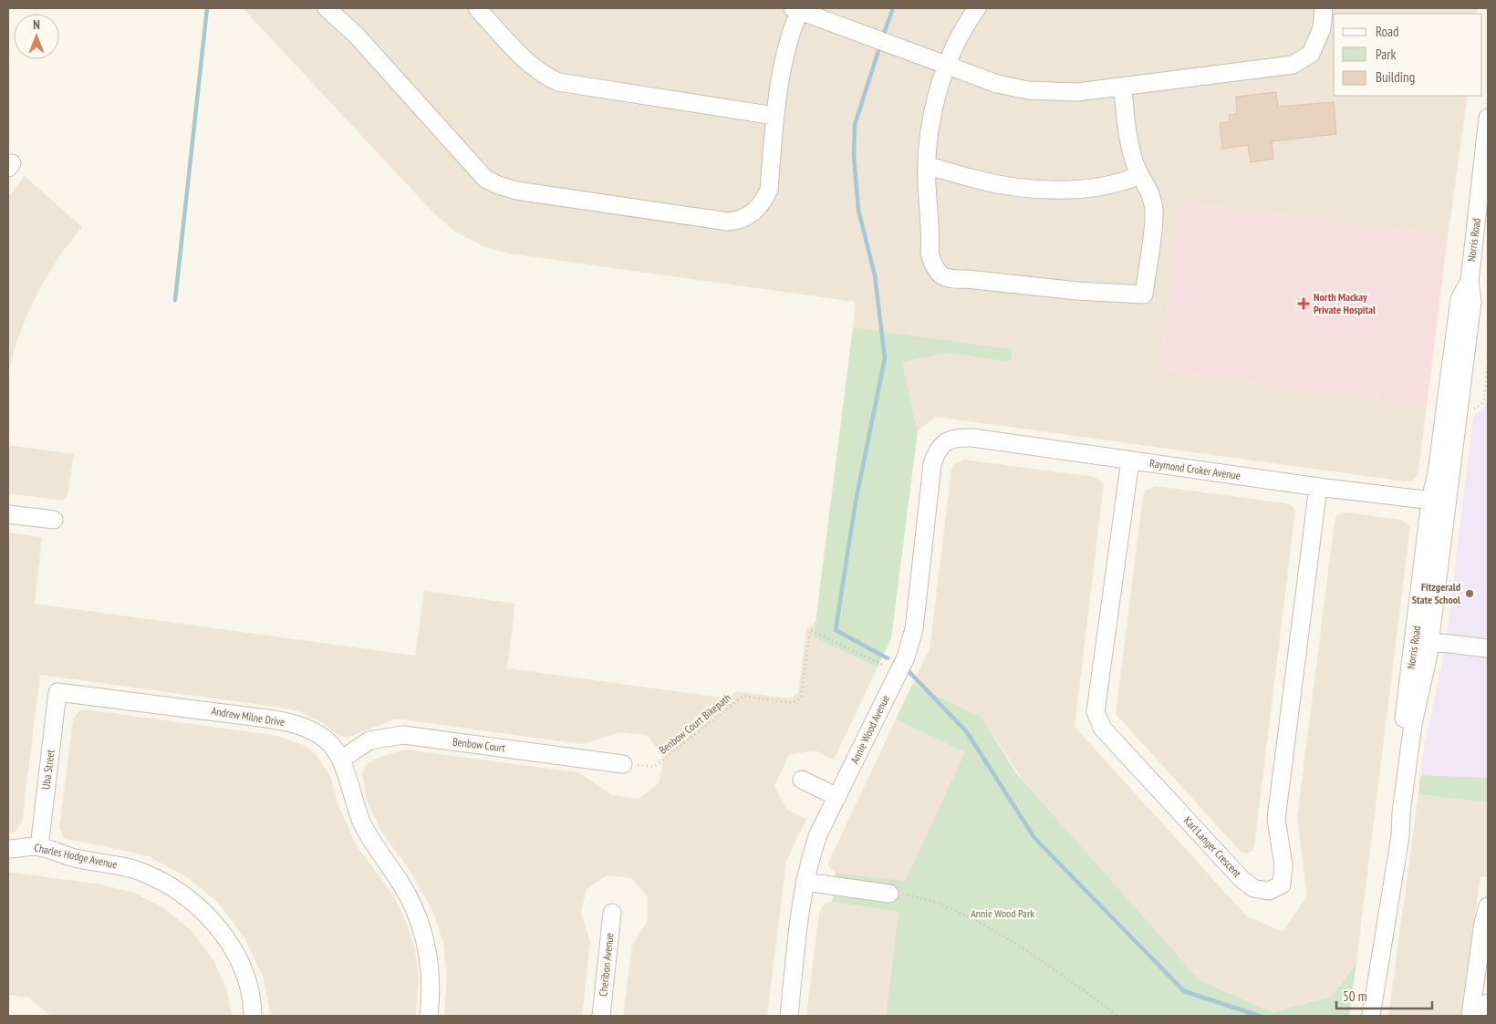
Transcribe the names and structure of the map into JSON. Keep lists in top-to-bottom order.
{
  "streets": {
    "street": [
      "Norris Road",
      "Raymond Croker Avenue",
      "Andrew Milne Drive",
      "Annie Wood Avenue",
      "Benbow Court",
      "Uba Street",
      "Karl Langer Crescent",
      "Charles Hodge Avenue",
      "Cheribon Avenue"
    ],
    "path": ["Benbow Court Bikepath"]
  },
  "crossings": [
    ["Norris Road", "Raymond Croker Avenue"],
    ["Raymond Croker Avenue", "Annie Wood Avenue"],
    ["Raymond Croker Avenue", "Karl Langer Crescent"],
    ["Andrew Milne Drive", "Benbow Court"],
    ["Andrew Milne Drive", "Uba Street"],
    ["Benbow Court Bikepath", "Annie Wood Avenue"],
    ["Benbow Court Bikepath", "Benbow Court"],
    ["Uba Street", "Charles Hodge Avenue"]
  ],
  "parks": ["Annie Wood Park"],
  "places": {
    "health": ["North Mackay Private Hospital"],
    "other": ["Fitzgerald State School"]
  },
  "legend": ["Road", "Park", "Building"],
  "scale_bar": "50 m",
  "north": "top"
}
